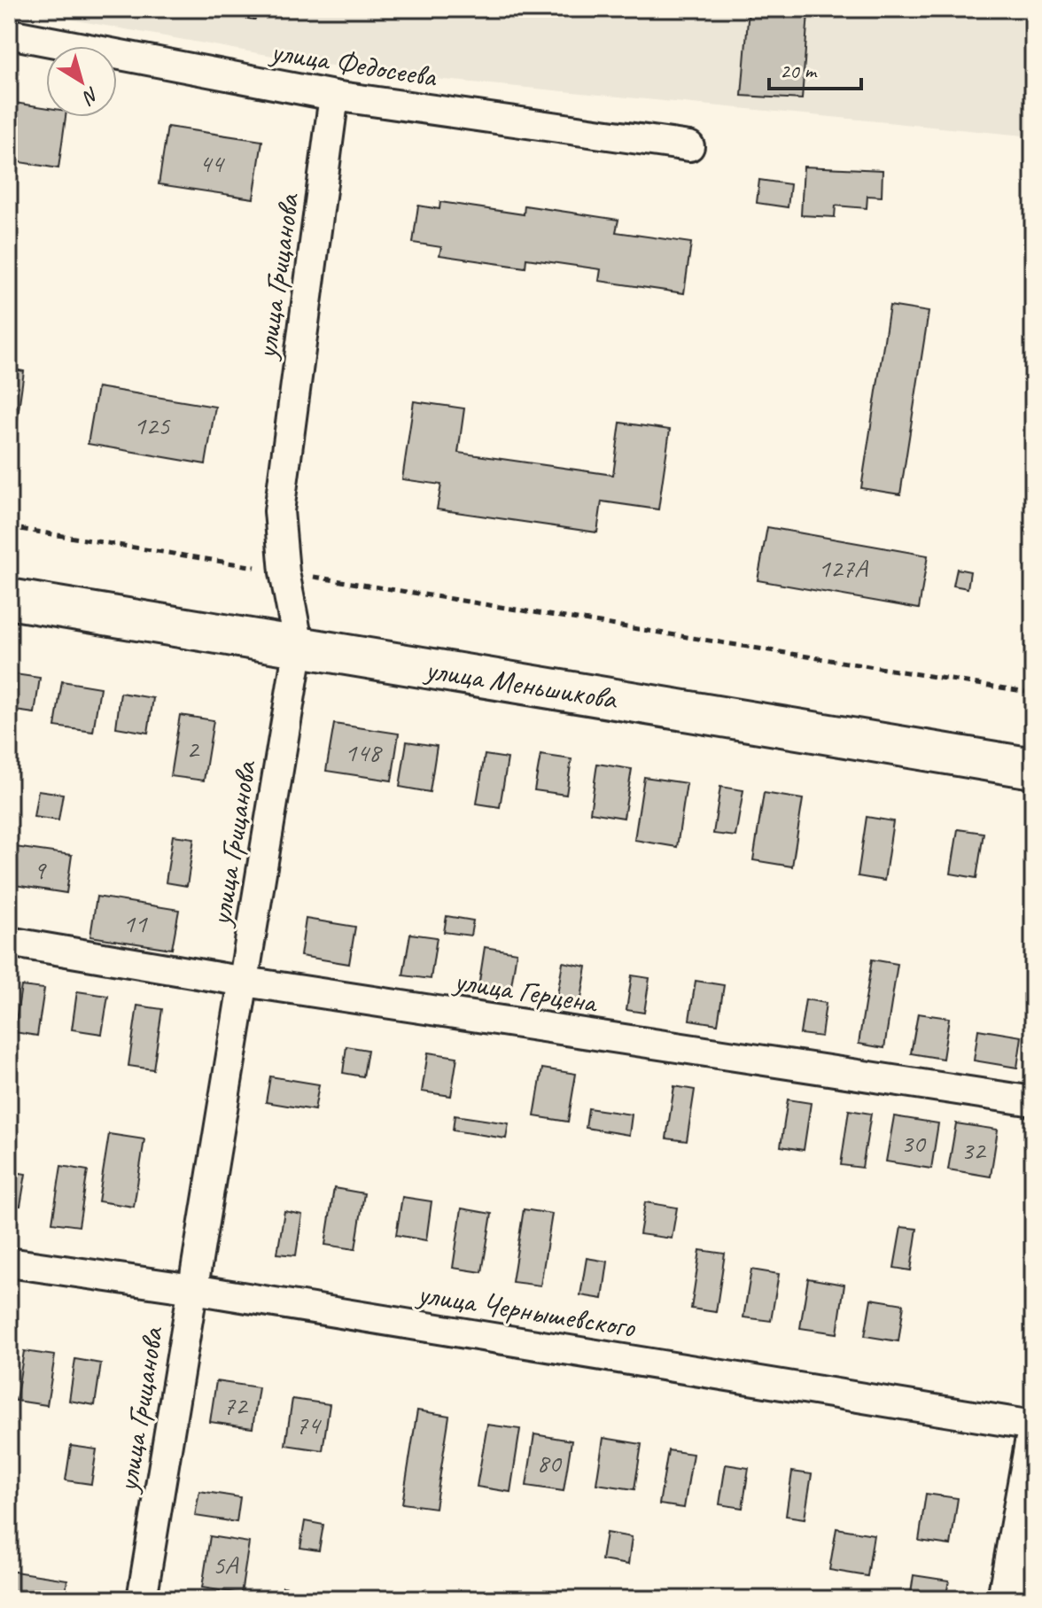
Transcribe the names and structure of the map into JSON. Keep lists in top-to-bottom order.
{
  "streets": {
    "main road": ["улица Меньшикова"],
    "street": [
      "улица Федосеева",
      "улица Грицанова",
      "улица Герцена",
      "улица Чернышевского"
    ]
  },
  "crossings": [
    ["улица Федосеева", "улица Грицанова"],
    ["улица Грицанова", "улица Меньшикова"],
    ["улица Грицанова", "улица Герцена"],
    ["улица Грицанова", "улица Чернышевского"]
  ],
  "house_numbers": [
    "44",
    "125",
    "127А",
    "2",
    "148",
    "9",
    "11",
    "30",
    "32",
    "72",
    "74",
    "80",
    "5А"
  ],
  "scale_bar": "20 m",
  "north": "bottom right"
}
